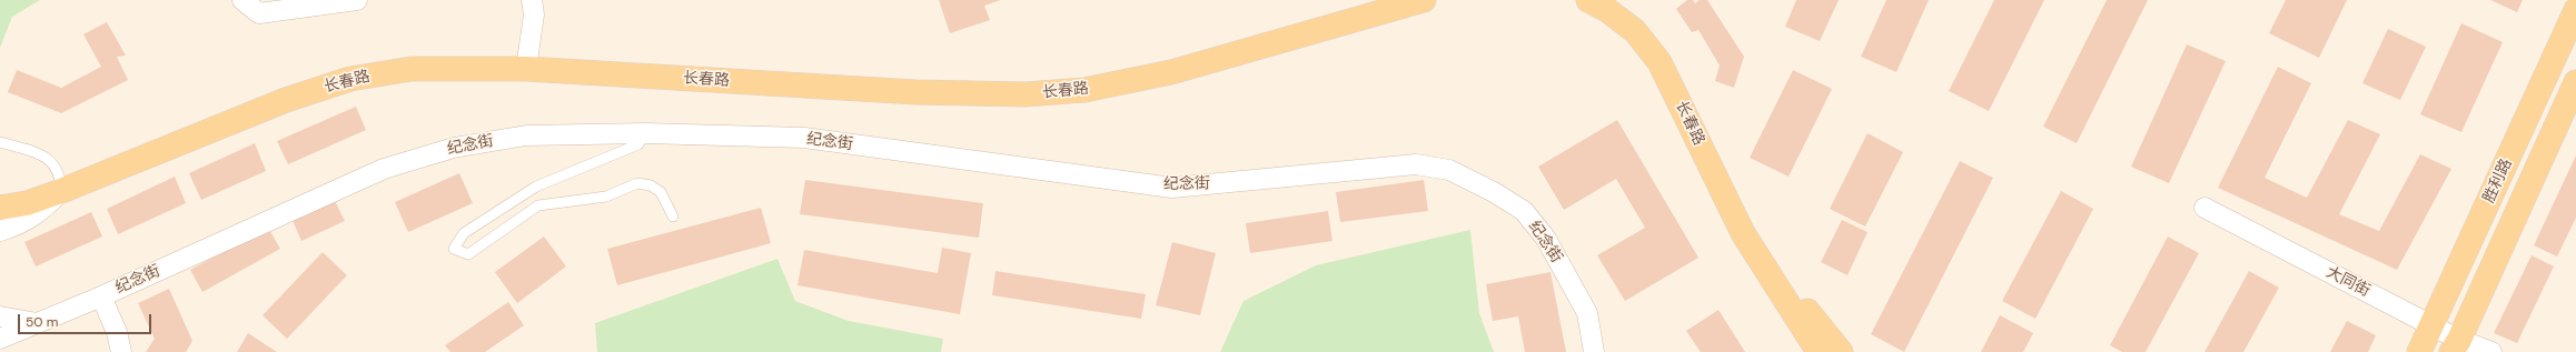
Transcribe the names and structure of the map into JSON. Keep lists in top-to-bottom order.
{
  "streets": {
    "main road": ["长春路", "胜利路"],
    "street": ["纪念街", "大同街"]
  },
  "crossings": [
    ["胜利路", "大同街"]
  ],
  "scale_bar": "50 m"
}
